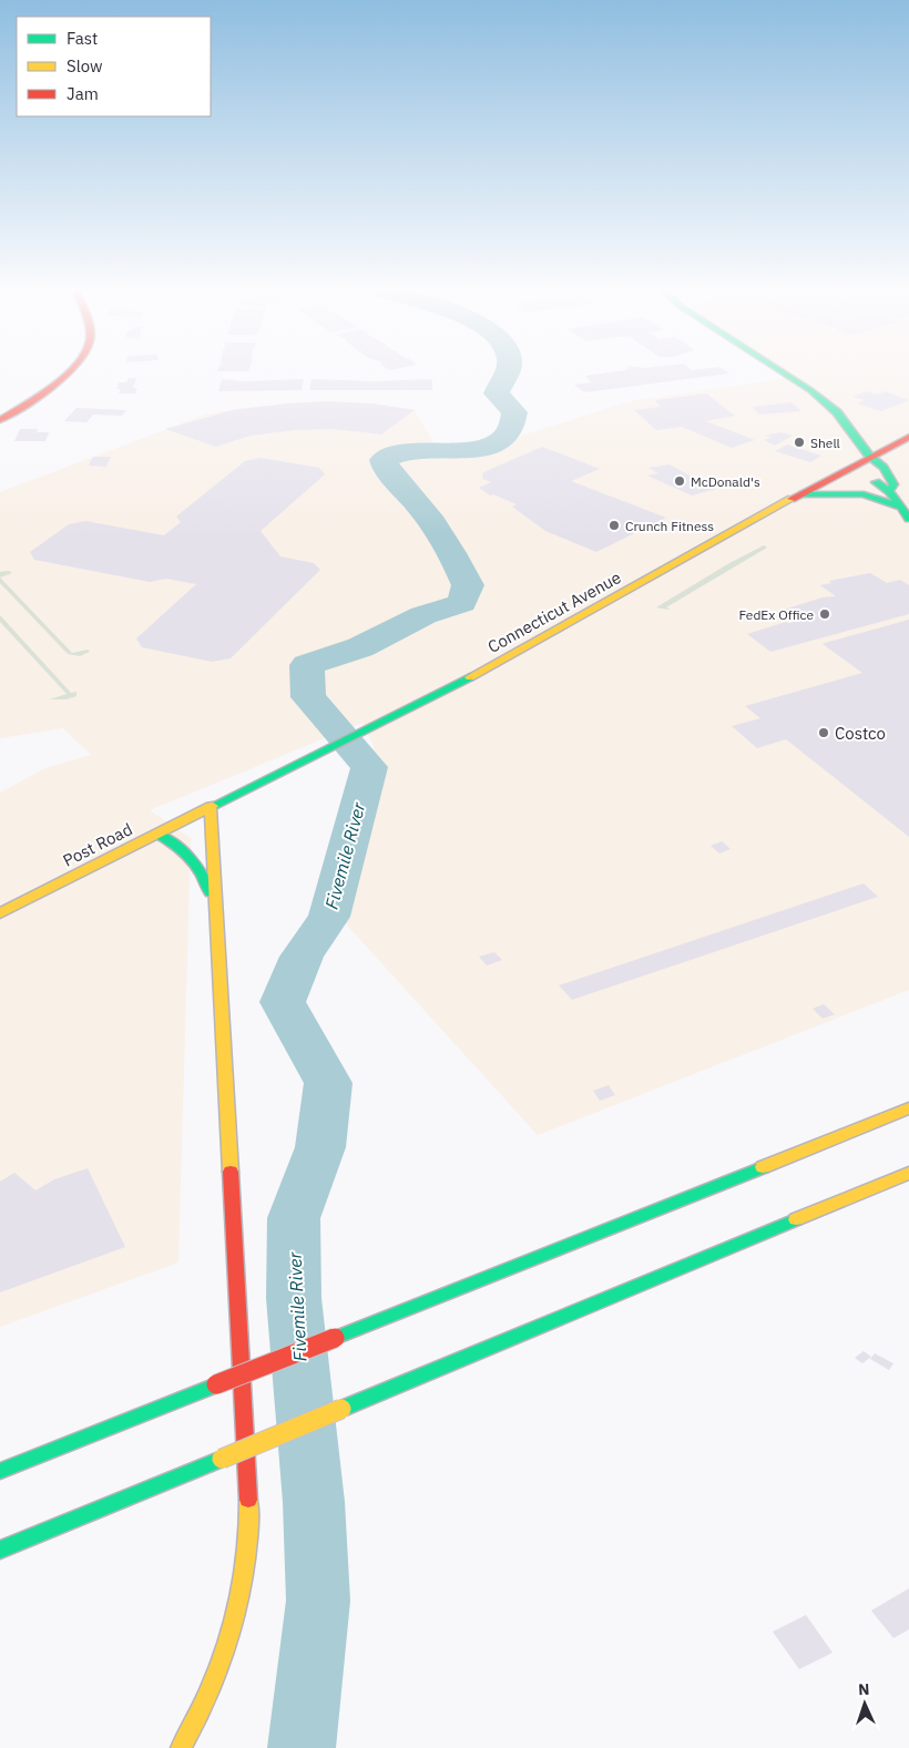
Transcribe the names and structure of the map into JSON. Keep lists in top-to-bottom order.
{
  "streets": {
    "main road": ["Connecticut Avenue", "Post Road"]
  },
  "crossings": [
    ["Connecticut Avenue", "Post Road"]
  ],
  "water": ["Fivemile River"],
  "places": [
    "Shell",
    "McDonald's",
    "Crunch Fitness",
    "FedEx Office",
    "Costco"
  ],
  "legend": ["Fast", "Slow", "Jam"],
  "north": "top"
}
